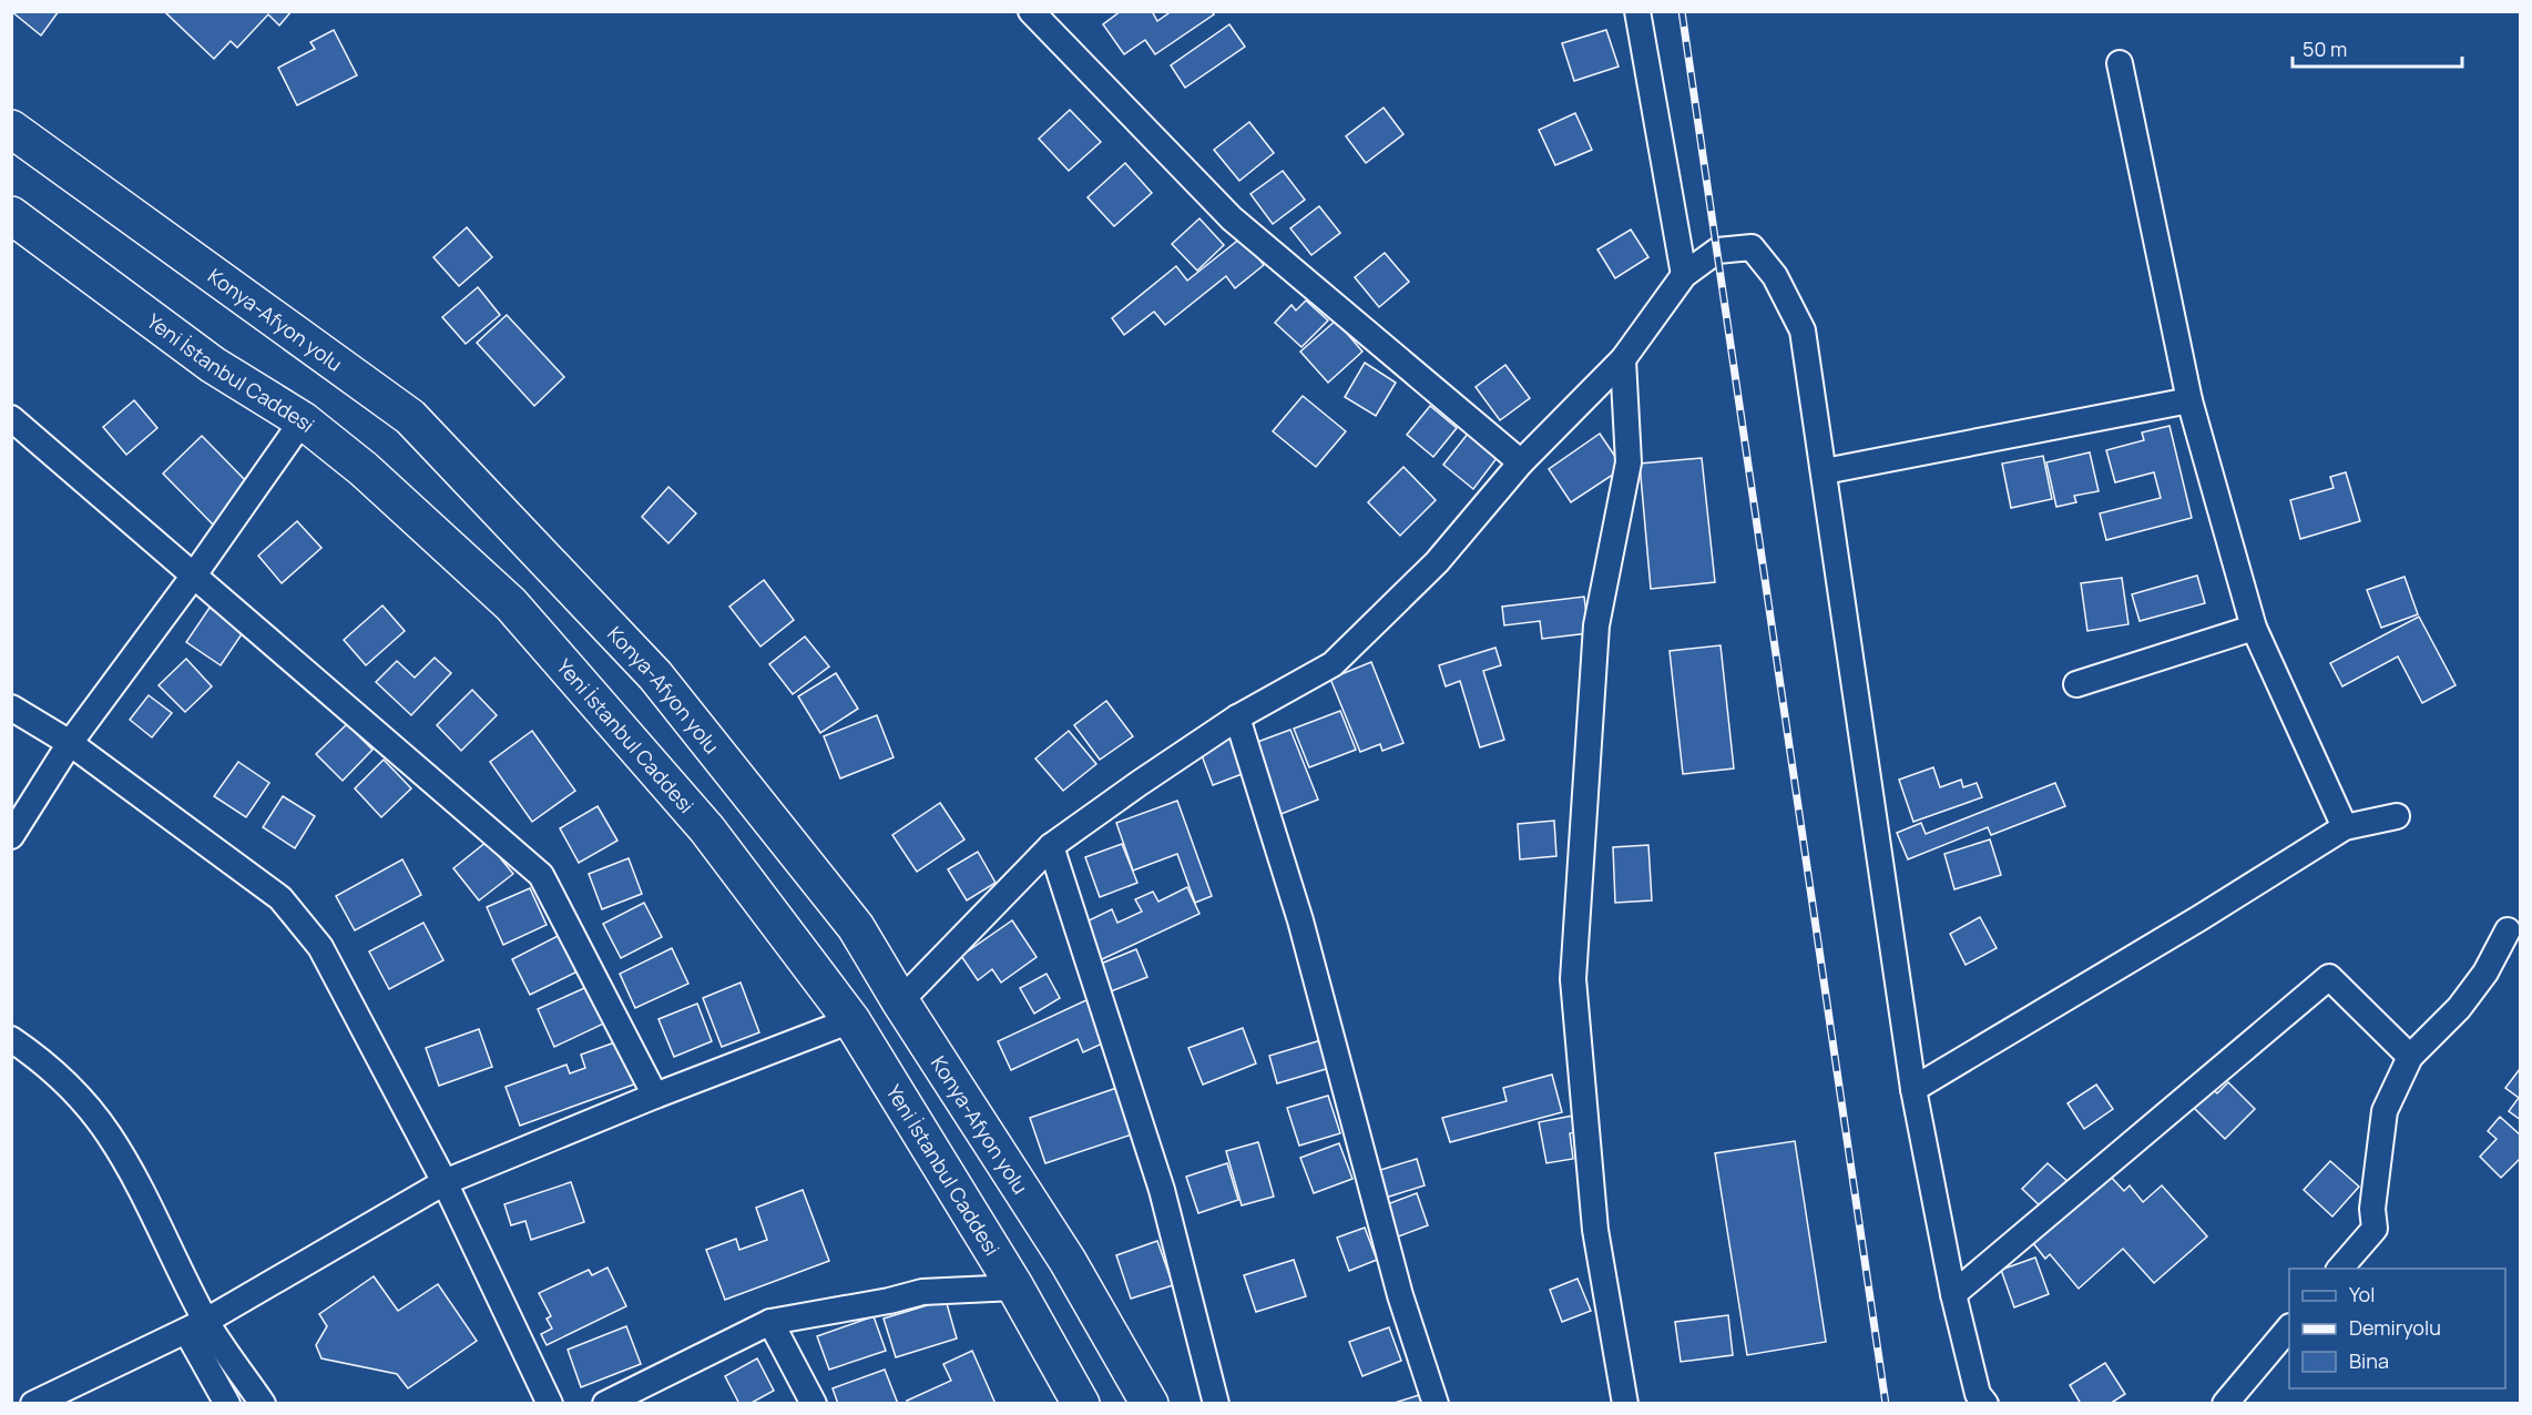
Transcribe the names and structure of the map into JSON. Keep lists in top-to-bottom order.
{
  "streets": {
    "highway": ["Konya-Afyon yolu", "Yeni İstanbul Caddesi"]
  },
  "legend": ["Yol", "Demiryolu", "Bina"],
  "scale_bar": "50 m"
}
